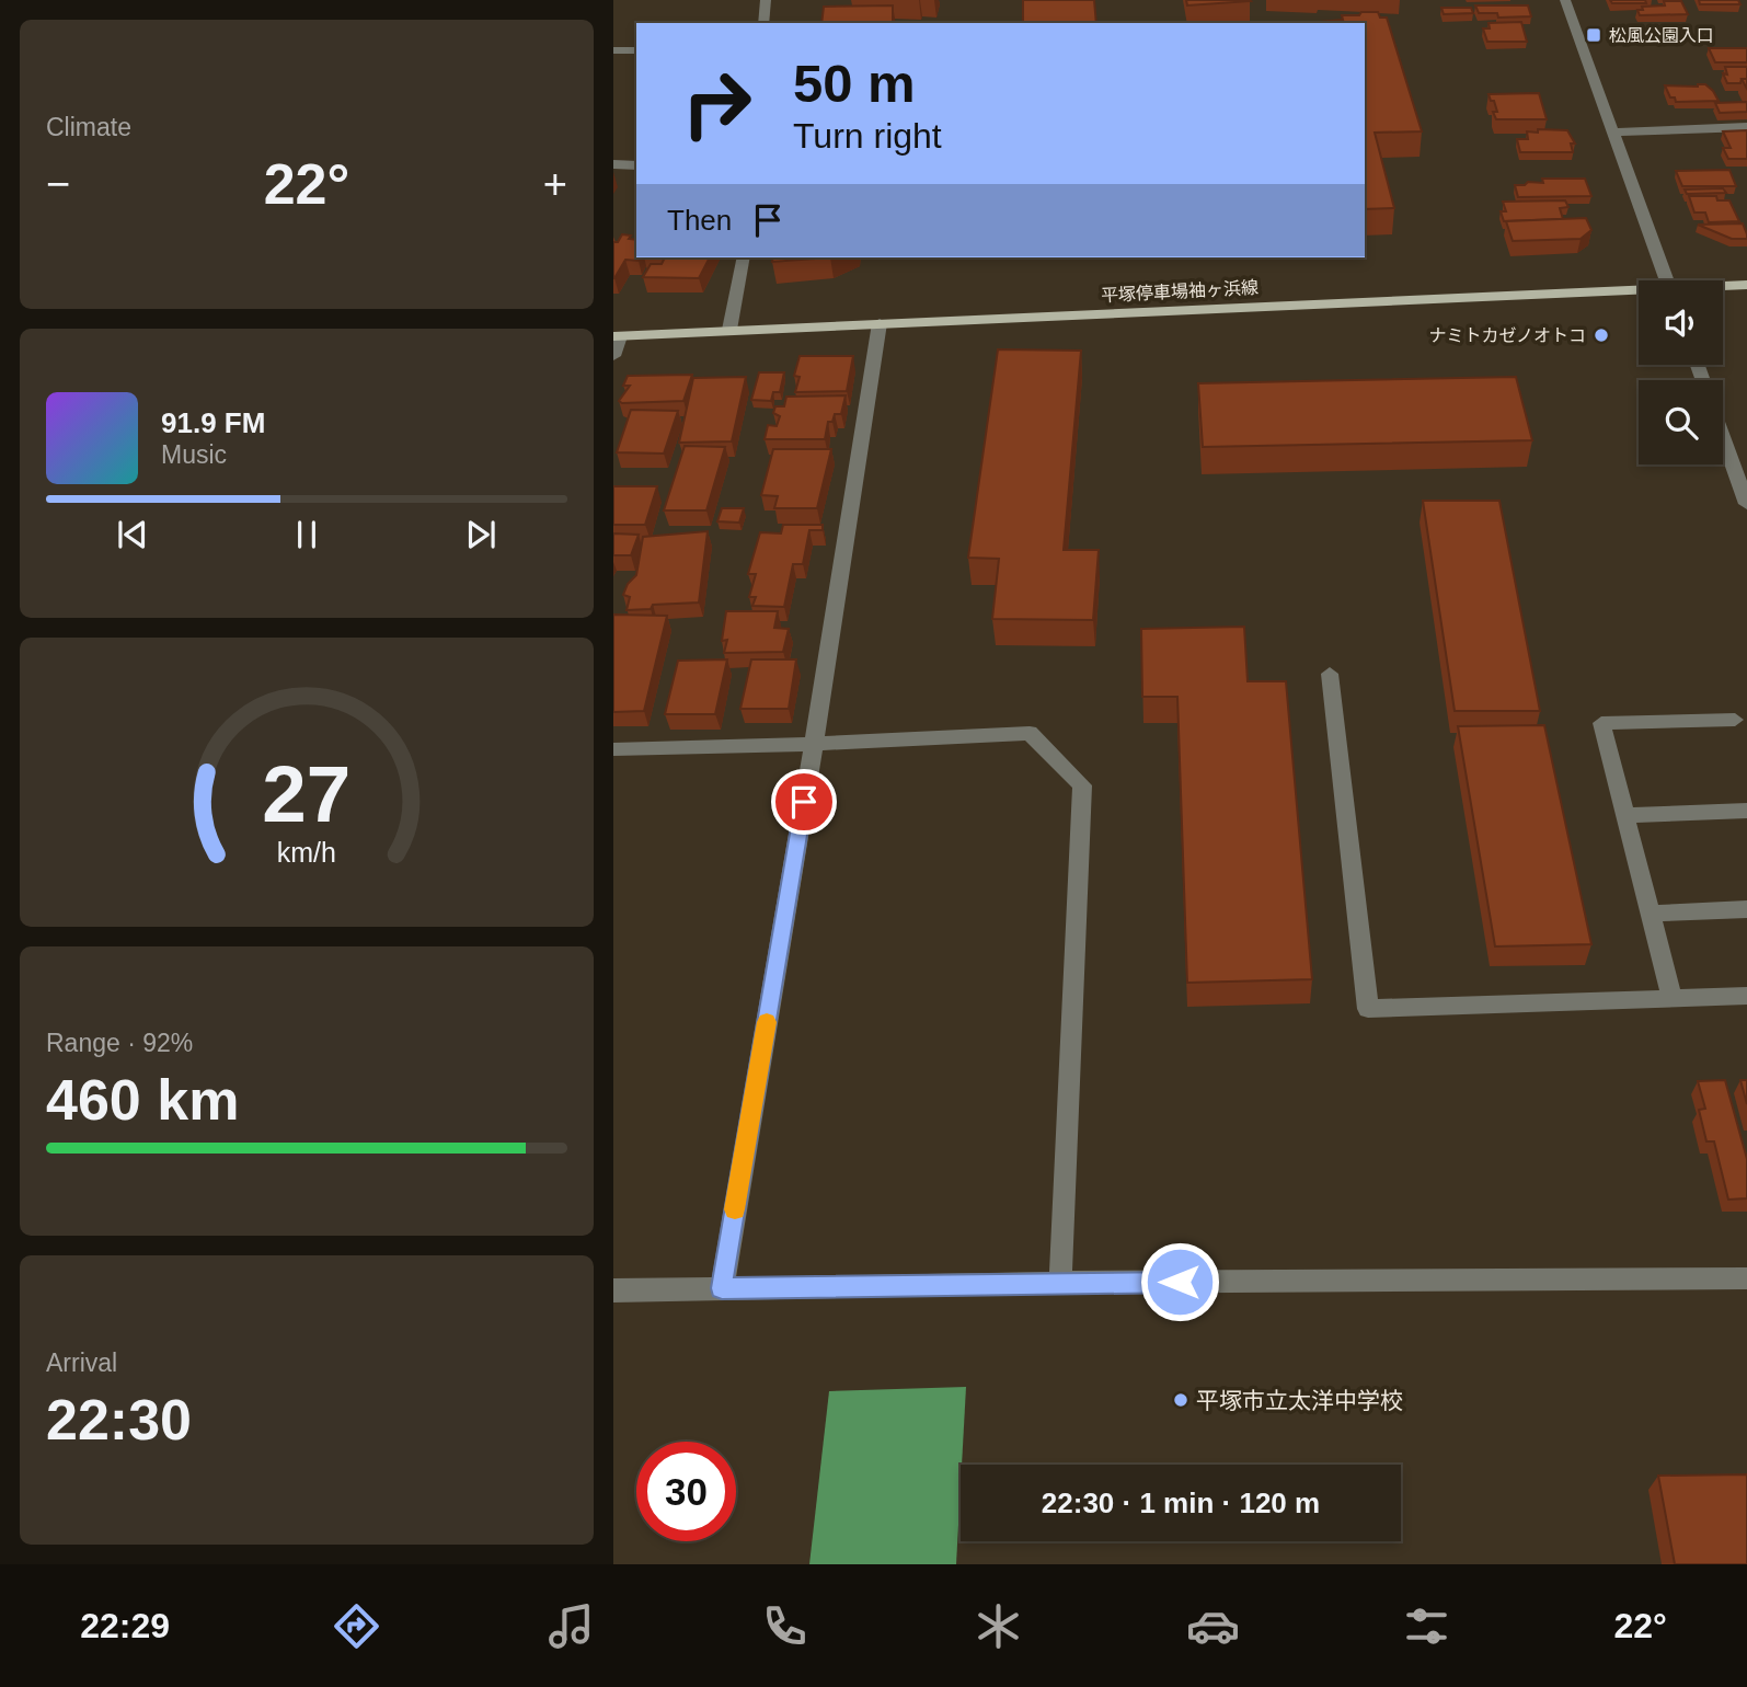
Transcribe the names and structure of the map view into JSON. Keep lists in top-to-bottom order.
{
  "streets": {
    "main road": ["平塚停車場袖ヶ浜線"]
  },
  "places": {
    "transit": ["松風公園入口"],
    "other": ["ナミトカゼノオトコ", "平塚市立太洋中学校"]
  },
  "page": {
    "tile": [
      "Climate",
      ["Range · 92%", "460 km"],
      ["Arrival", "22:30"]
    ],
    "turn": ["50 m", "Turn right"],
    "heat": ["−", "22°", "+"],
    "then": "Then",
    "song": ["91.9 FM", "Music"],
    "limit": "30",
    "trip": "22:30 · 1 min · 120 m",
    "tabs": ["22:29", "22°"],
    "gauge": ["27", "km/h"]
  }
}
